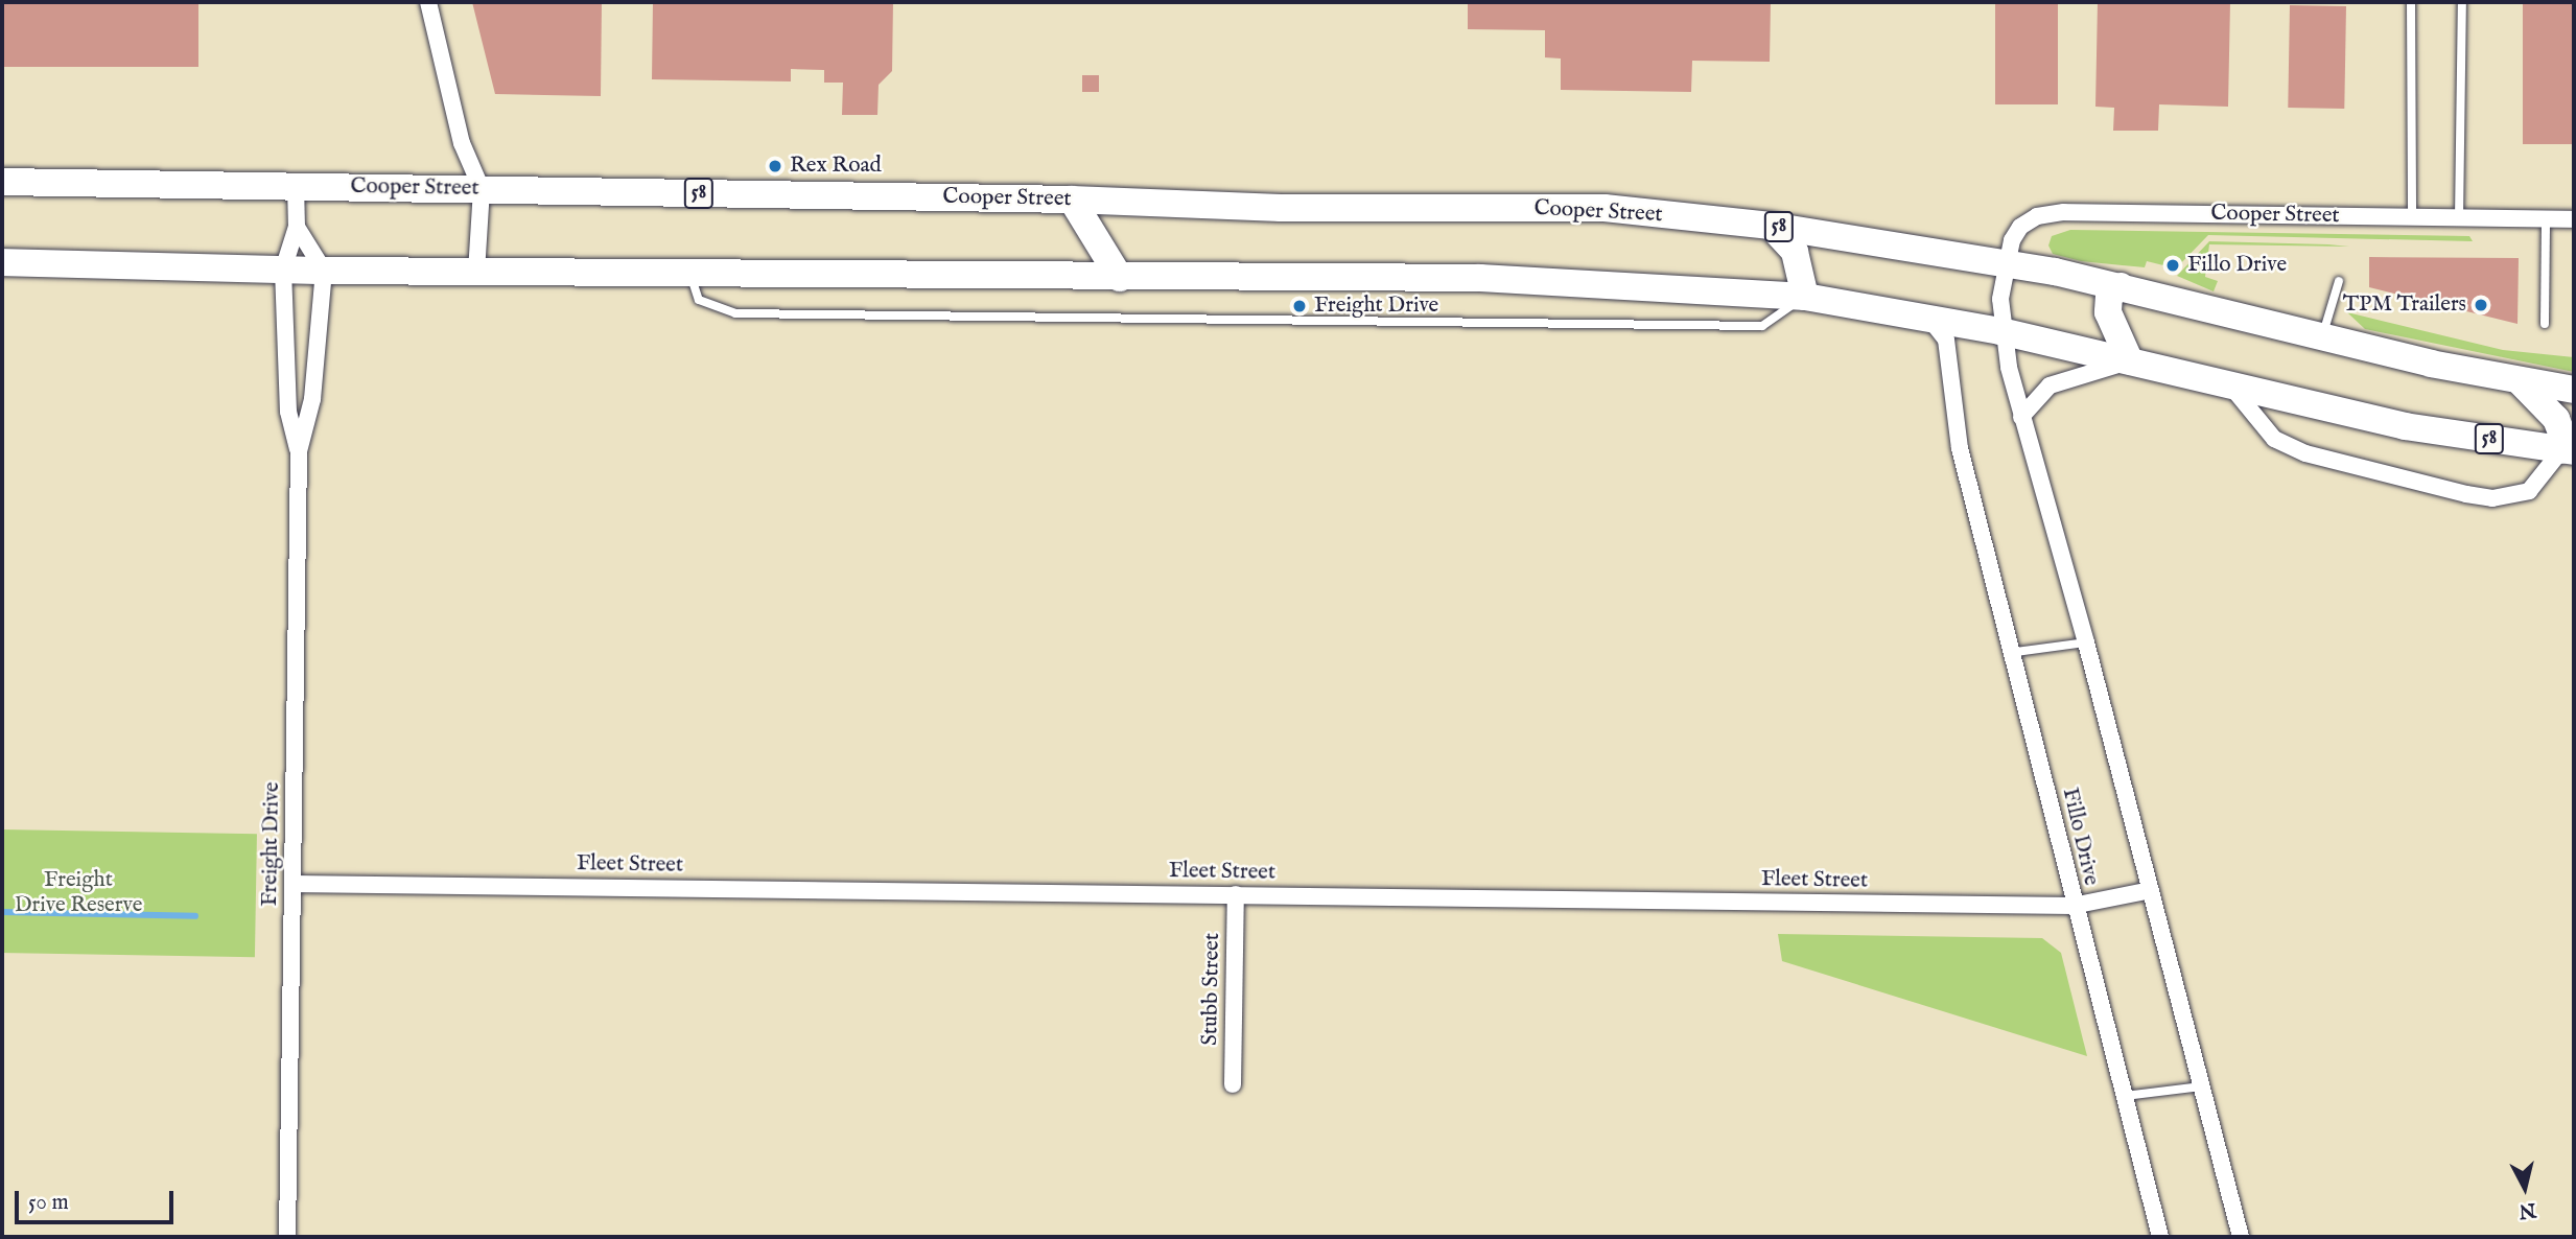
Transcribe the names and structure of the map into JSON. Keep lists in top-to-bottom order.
{
  "streets": {
    "main road": ["Cooper Street", "58"],
    "street": [
      "Fillo Drive",
      "Freight Drive",
      "Fleet Street",
      "Stubb Street"
    ]
  },
  "crossings": [
    ["Cooper Street", "58"],
    ["Cooper Street", "Freight Drive"],
    ["58", "Fillo Drive"],
    ["58", "Freight Drive"],
    ["Fillo Drive", "Fleet Street"],
    ["Freight Drive", "Fleet Street"],
    ["Fleet Street", "Stubb Street"]
  ],
  "parks": ["Freight Drive Reserve"],
  "places": [
    "Rex Road",
    "Fillo Drive",
    "TPM Trailers",
    "Freight Drive"
  ],
  "scale_bar": "50 m",
  "north": "bottom"
}
